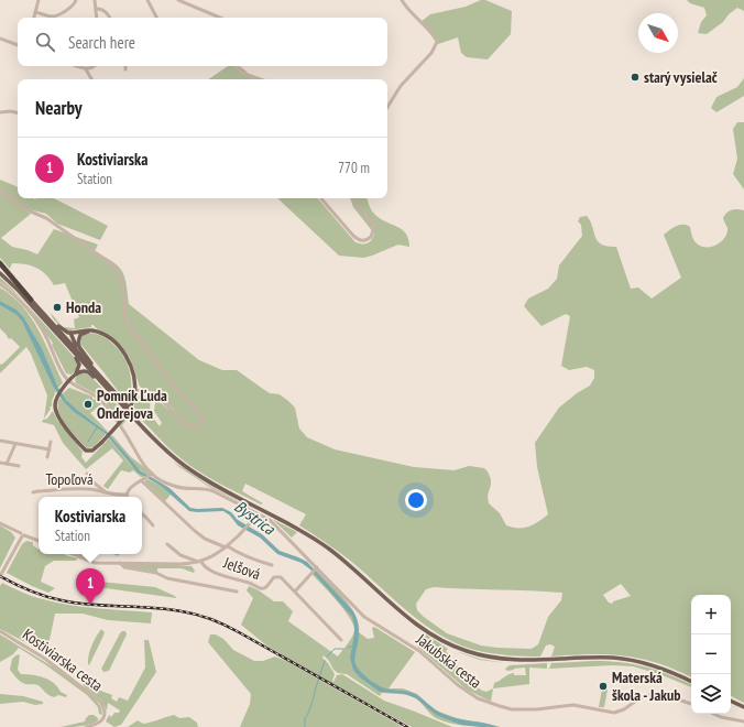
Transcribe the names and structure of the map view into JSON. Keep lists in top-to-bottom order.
{
  "streets": {
    "street": [
      "Topoľová",
      "Jelšová",
      "Kostiviarska cesta",
      "Jakubská cesta"
    ]
  },
  "water": ["Bystrica"],
  "places": [
    "starý vysielač",
    "Honda",
    "Pomník Ľuda Ondrejova",
    "Materská škola - Jakub"
  ],
  "north": "bottom right",
  "page": {
    "search": "Search here",
    "heading": "Nearby",
    "list": [
      {
        "mark": "1",
        "name": "Kostiviarska",
        "note": "Station",
        "value": "770 m"
      }
    ],
    "popup": ["Kostiviarska", "Station"],
    "pins": "1",
    "map_buttons": ["+", "−"]
  }
}
